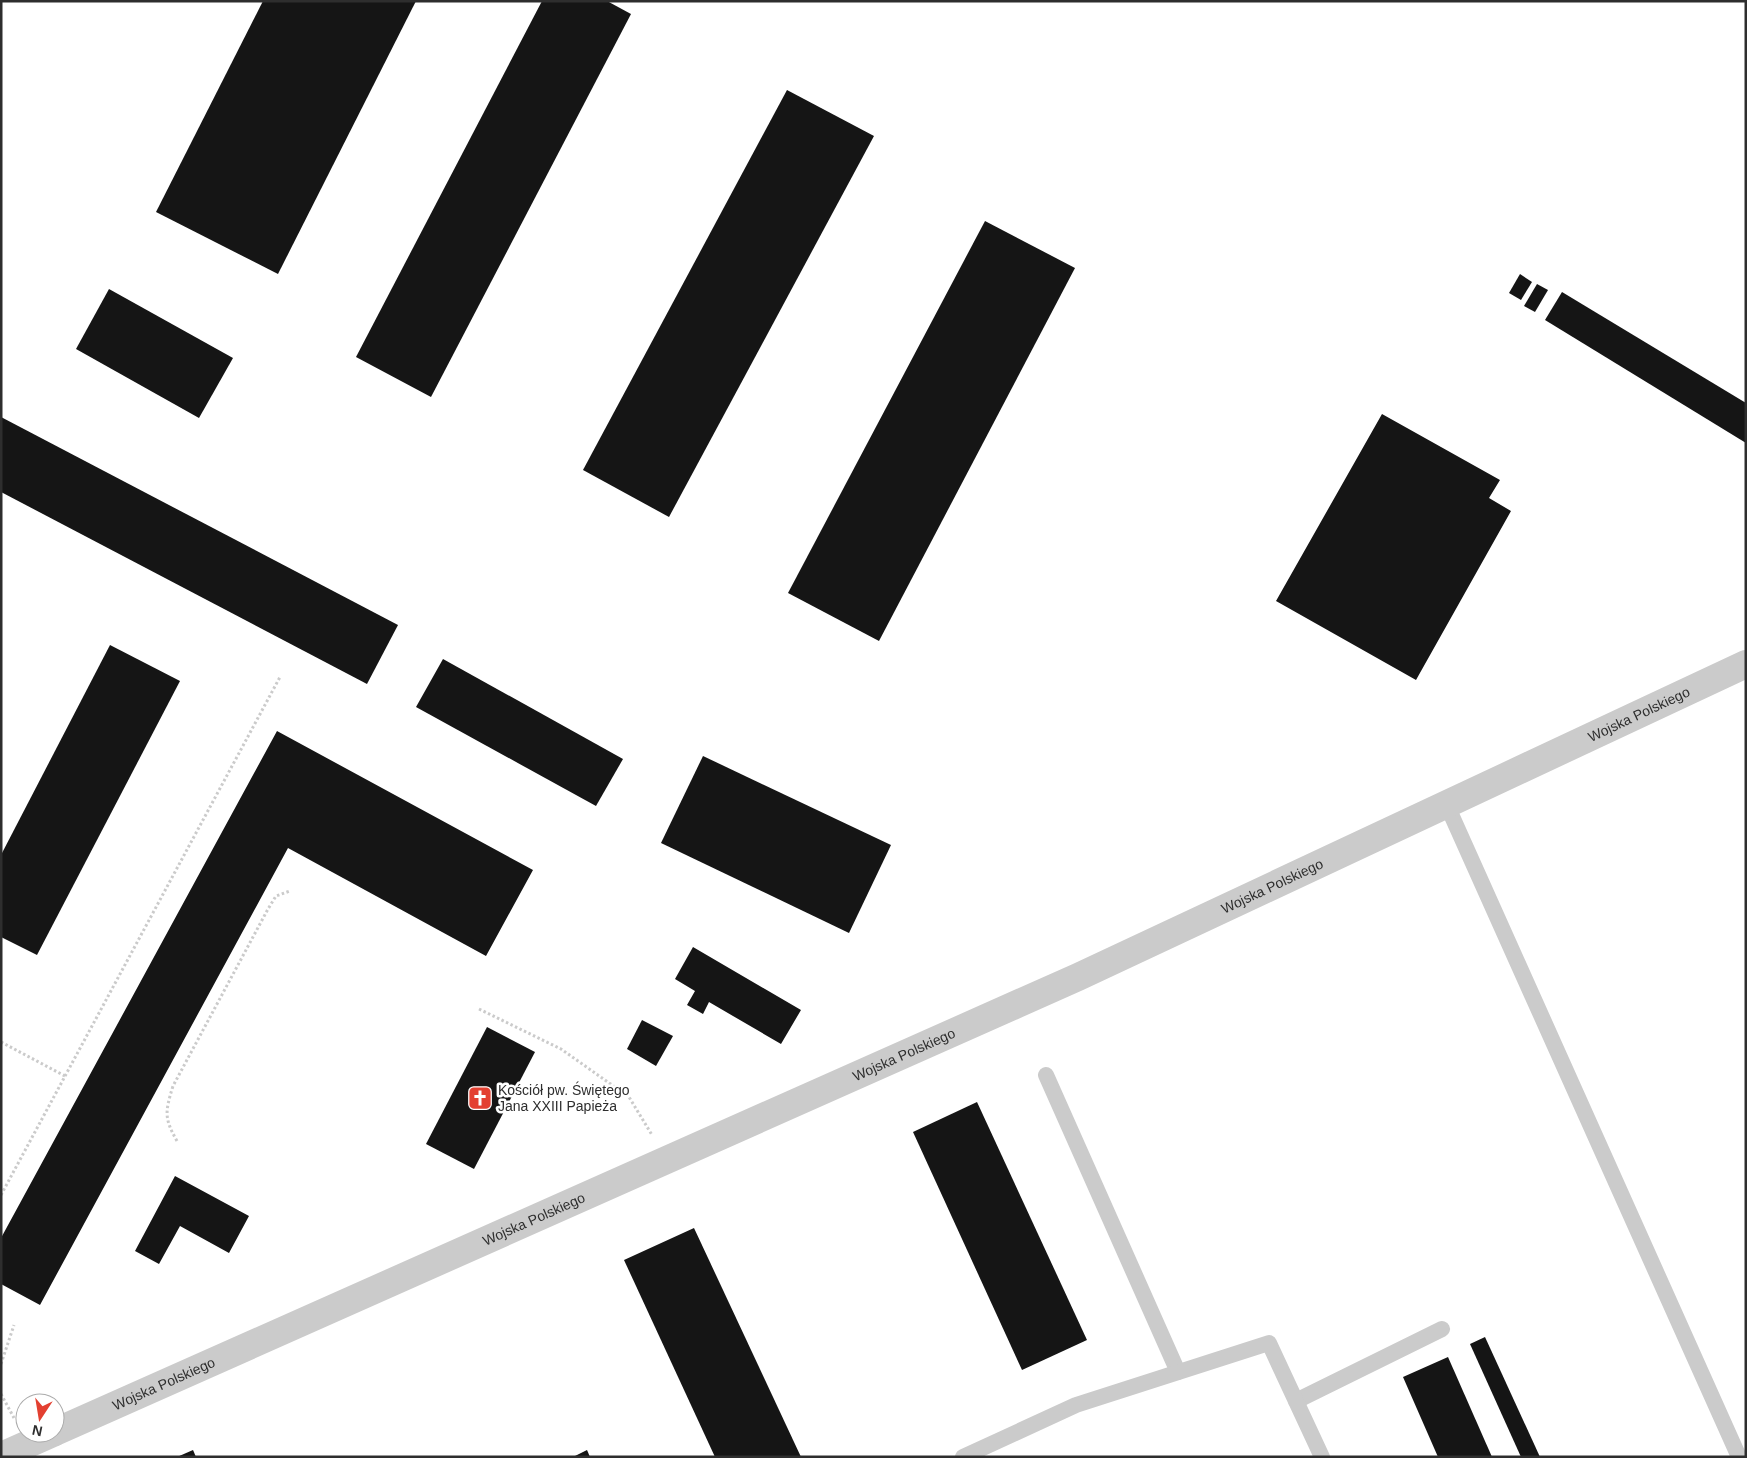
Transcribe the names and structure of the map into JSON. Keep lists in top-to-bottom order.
{
  "streets": {
    "street": ["Wojska Polskiego"]
  },
  "places": {
    "church": ["Kościół pw. Świętego Jana XXIII Papieża"]
  },
  "north": "bottom"
}
